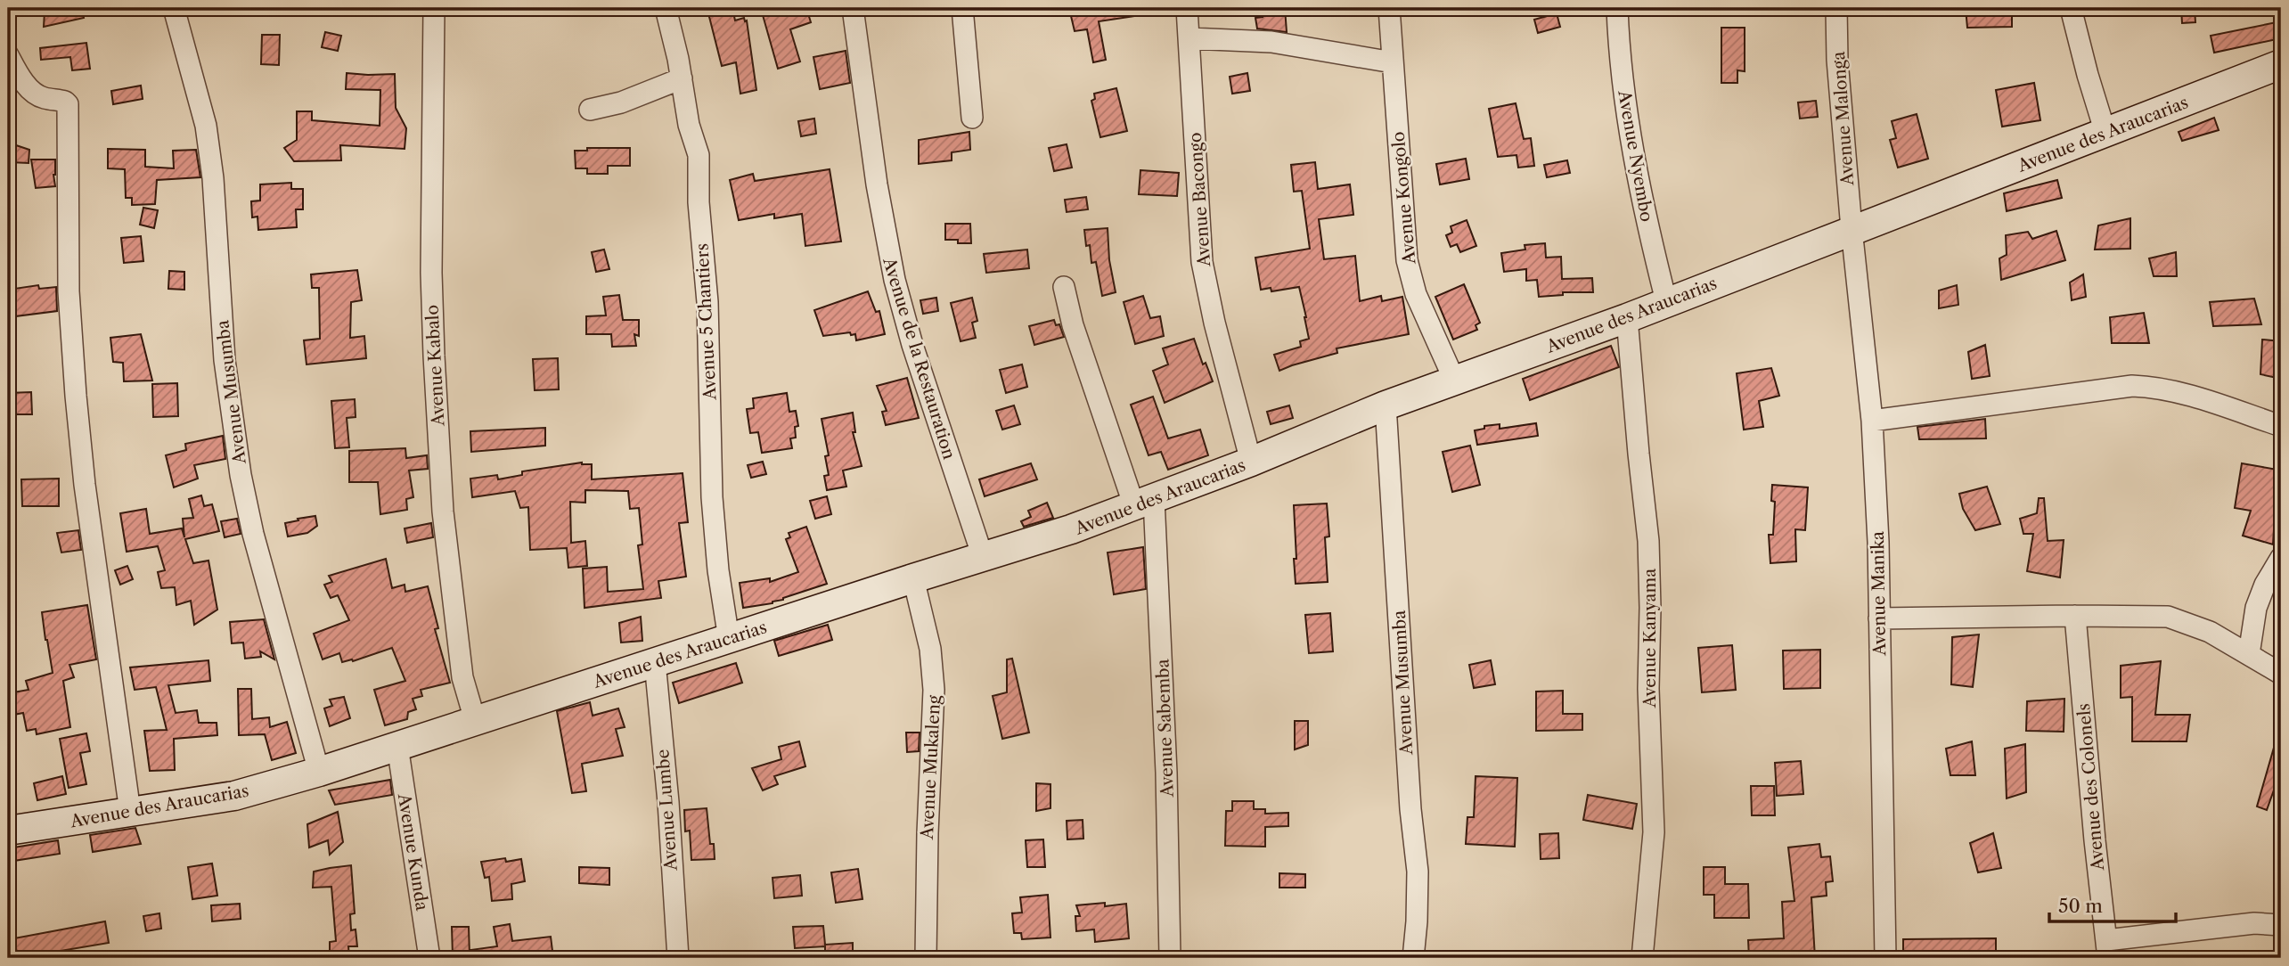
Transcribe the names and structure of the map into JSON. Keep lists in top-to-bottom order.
{
  "streets": {
    "street": [
      "Avenue Malonga",
      "Avenue des Araucarias",
      "Avenue Nyembo",
      "Avenue Kongolo",
      "Avenue Bacongo",
      "Avenue 5 Chantiers",
      "Avenue de la Restauration",
      "Avenue Kabalo",
      "Avenue Musumba",
      "Avenue Manika",
      "Avenue Kanyama",
      "Avenue Sabemba",
      "Avenue Mukaleng",
      "Avenue des Colonels",
      "Avenue Lumbe",
      "Avenue Kunda"
    ]
  },
  "crossings": [
    ["Avenue Malonga", "Avenue des Araucarias"],
    ["Avenue Malonga", "Avenue Manika"],
    ["Avenue des Araucarias", "Avenue Nyembo"],
    ["Avenue des Araucarias", "Avenue Kongolo"],
    ["Avenue des Araucarias", "Avenue Bacongo"],
    ["Avenue des Araucarias", "Avenue 5 Chantiers"],
    ["Avenue des Araucarias", "Avenue de la Restauration"],
    ["Avenue des Araucarias", "Avenue Kabalo"],
    ["Avenue des Araucarias", "Avenue Musumba"],
    ["Avenue des Araucarias", "Avenue Manika"],
    ["Avenue des Araucarias", "Avenue Kanyama"],
    ["Avenue des Araucarias", "Avenue Sabemba"],
    ["Avenue des Araucarias", "Avenue Mukaleng"],
    ["Avenue des Araucarias", "Avenue Lumbe"],
    ["Avenue des Araucarias", "Avenue Kunda"]
  ],
  "scale_bar": "50 m"
}
